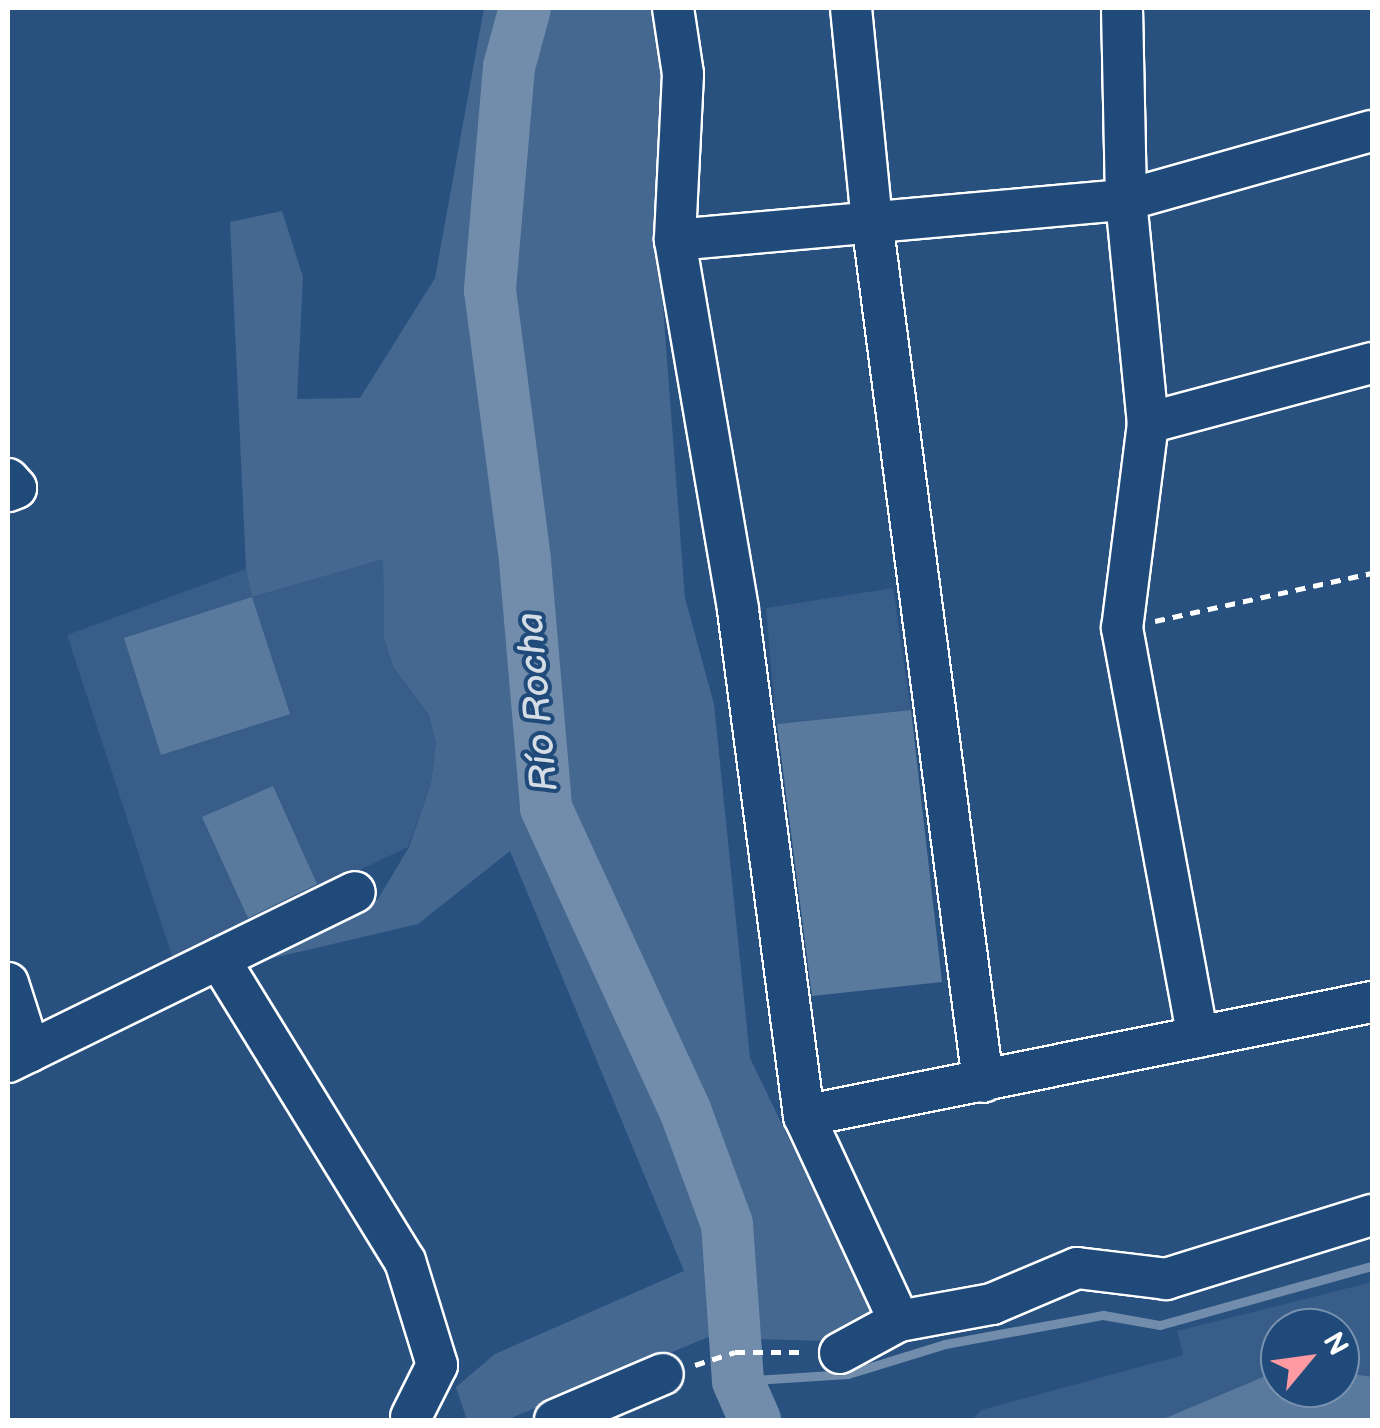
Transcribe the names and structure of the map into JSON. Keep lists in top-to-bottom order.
{
  "water": ["Río Rocha"],
  "north": "top right"
}
